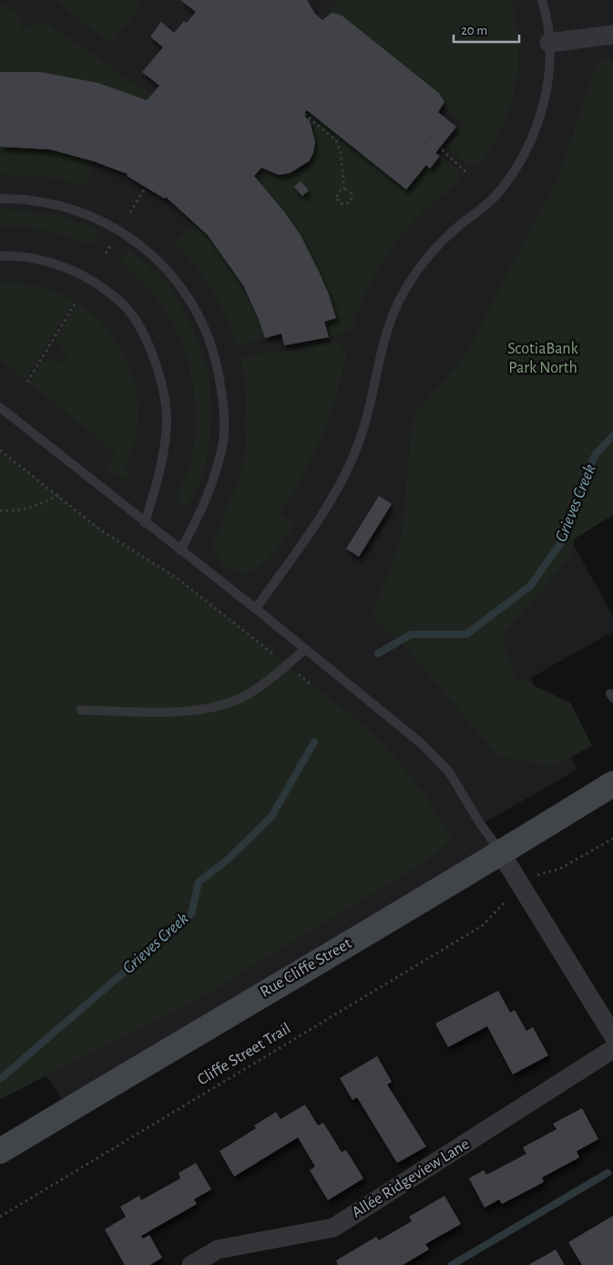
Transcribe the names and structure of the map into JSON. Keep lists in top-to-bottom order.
{
  "streets": {
    "main road": ["Rue Cliffe Street"],
    "street": ["Allée Ridgeview Lane"],
    "path": ["Cliffe Street Trail"]
  },
  "water": ["Grieves Creek"],
  "parks": ["ScotiaBank Park North"],
  "scale_bar": "20 m"
}
